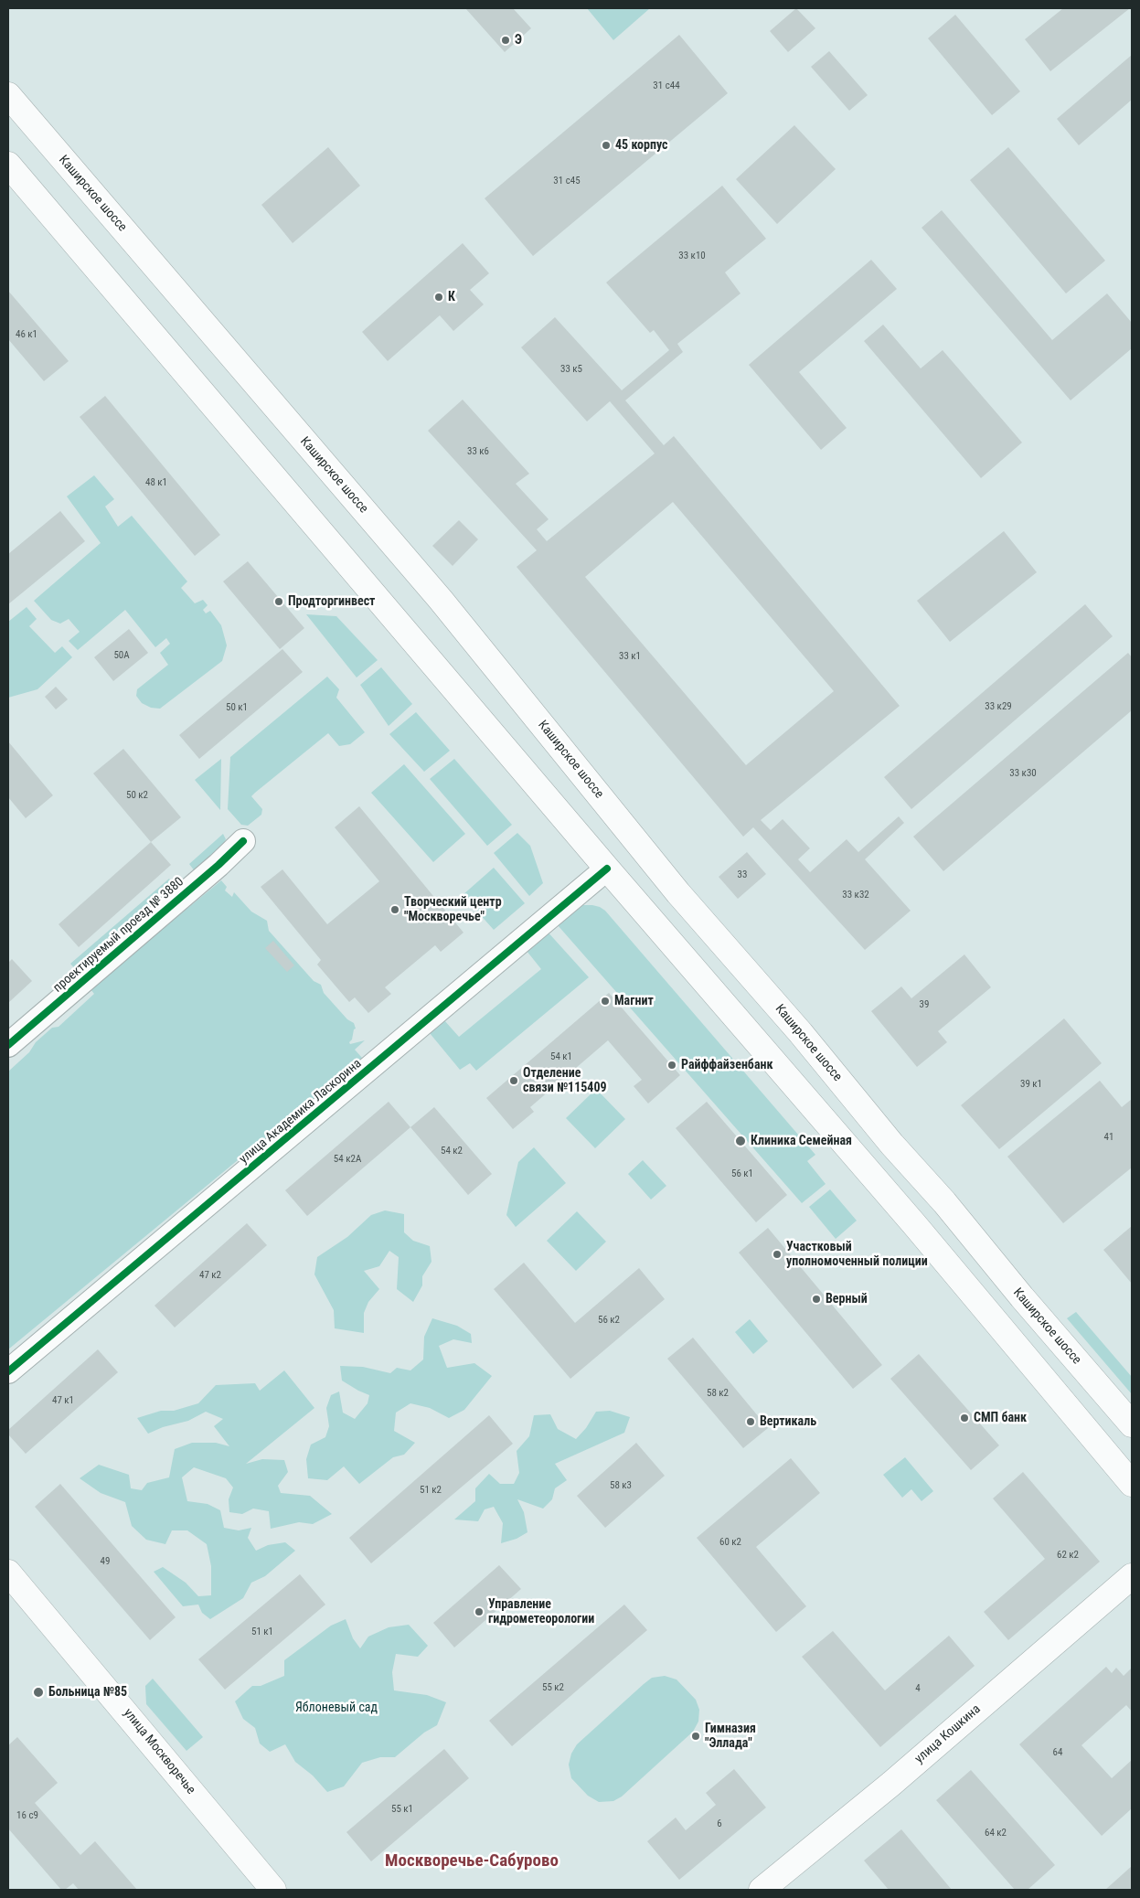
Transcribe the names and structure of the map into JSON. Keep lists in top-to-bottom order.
{
  "streets": {
    "main road": ["Каширское шоссе", "улица Кошкина", "улица Москворечье"],
    "street": ["проектируемый проезд № 3880", "улица Академика Ласкорина"]
  },
  "districts": ["Москворечье-Сабурово"],
  "parks": ["Яблоневый сад"],
  "places": [
    "Э",
    "45 корпус",
    "К",
    "Продторгинвест",
    "Творческий центр \"Москворечье\"",
    "Магнит",
    "Райффайзенбанк",
    "Отделение связи №115409",
    "Клиника Семейная",
    "Участковый уполномоченный полиции",
    "Верный",
    "СМП банк",
    "Вертикаль",
    "Управление гидрометеорологии",
    "Больница №85",
    "Гимназия \"Эллада\""
  ],
  "house_numbers": [
    "31 с44",
    "31 с45",
    "33 к10",
    "46 к1",
    "33 к5",
    "33 к6",
    "48 к1",
    "50А",
    "33 к1",
    "33 к29",
    "50 к1",
    "33 к30",
    "50 к2",
    "33",
    "33 к32",
    "39",
    "54 к1",
    "39 к1",
    "41",
    "54 к2",
    "54 к2А",
    "56 к1",
    "47 к2",
    "56 к2",
    "58 к2",
    "47 к1",
    "58 к3",
    "51 к2",
    "60 к2",
    "62 к2",
    "49",
    "51 к1",
    "55 к2",
    "4",
    "64",
    "55 к1",
    "16 с9",
    "6",
    "64 к2"
  ]
}
